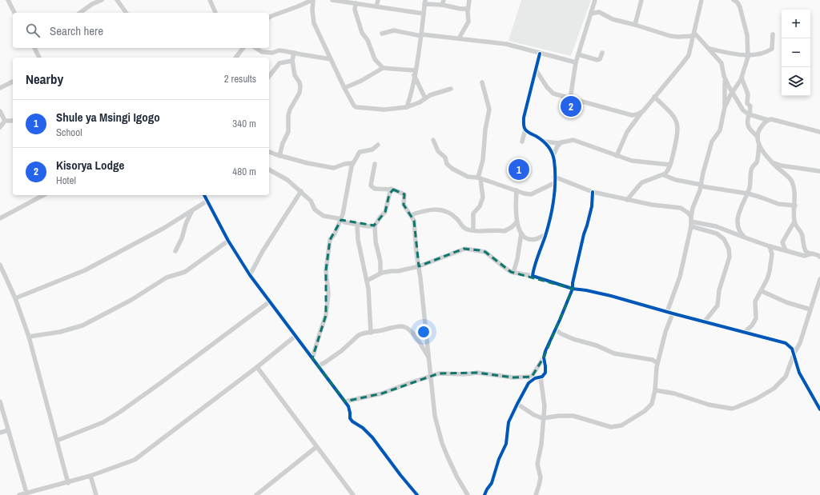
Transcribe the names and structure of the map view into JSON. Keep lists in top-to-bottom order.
{
  "page": {
    "map_buttons": ["+", "−"],
    "search": "Search here",
    "heading": ["Nearby", "2 results"],
    "pins": ["2", "1"],
    "list": [
      {
        "mark": "1",
        "name": "Shule ya Msingi Igogo",
        "note": "School",
        "value": "340 m"
      },
      {
        "mark": "2",
        "name": "Kisorya Lodge",
        "note": "Hotel",
        "value": "480 m"
      }
    ]
  }
}
